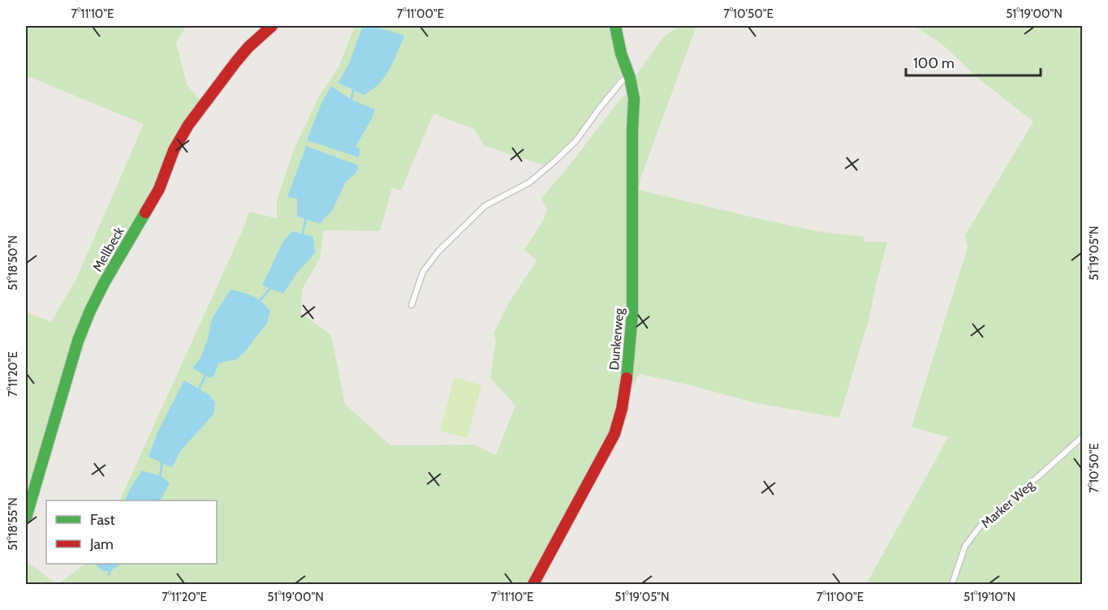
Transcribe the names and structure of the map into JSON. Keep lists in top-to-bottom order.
{
  "streets": {
    "street": ["Mellbeck", "Dunkerweg"],
    "lane": ["Marker Weg"]
  },
  "legend": ["Fast", "Jam"],
  "scale_bar": "100 m",
  "coordinates": [
    "7°11'10\"E",
    "7°11'00\"E",
    "7°10'50\"E",
    "51°19'00\"N",
    "51°19'05\"N",
    "51°18'50\"N",
    "7°11'20\"E",
    "51°18'55\"N",
    "51°19'10\"N"
  ]
}
